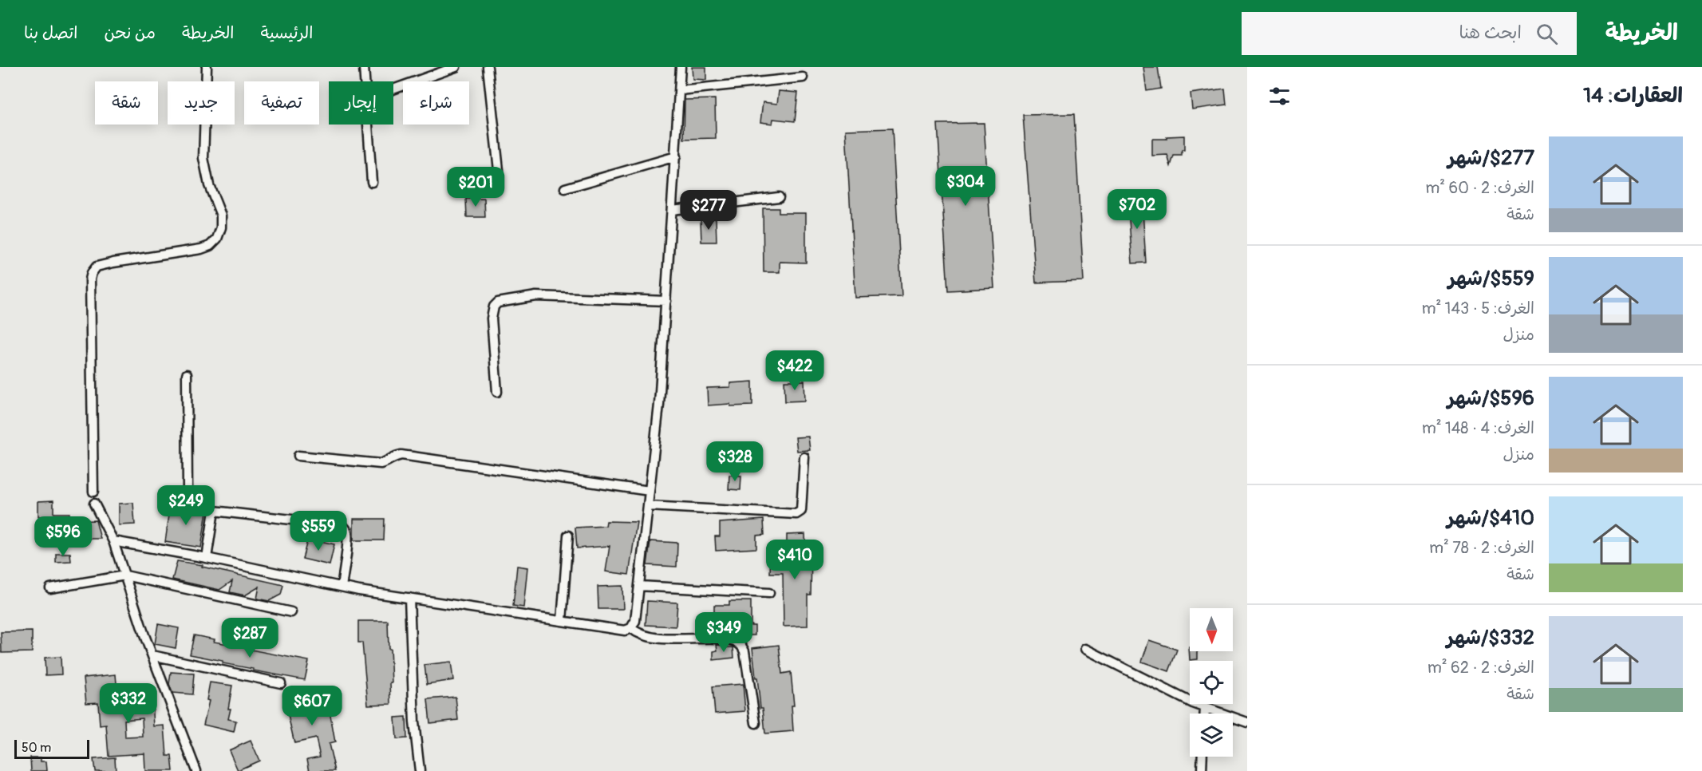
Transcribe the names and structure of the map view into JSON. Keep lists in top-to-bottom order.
{
  "scale_bar": "50 m",
  "north": "bottom",
  "page": {
    "header": "الخريطة",
    "search": "ابحث هنا",
    "nav": [
      "الرئيسية",
      "الخريطة",
      "من نحن",
      "اتصل بنا"
    ],
    "heading": "العقارات: 14",
    "chip": [
      "شراء",
      "إيجار",
      "تصفية",
      "جديد",
      "شقة"
    ],
    "list": [
      {
        "name": "$277/شهر",
        "note": "الغرف: 2 · 60 m² · شقة"
      },
      {
        "name": "$559/شهر",
        "note": "الغرف: 5 · 143 m² · منزل"
      },
      {
        "name": "$596/شهر",
        "note": "الغرف: 4 · 148 m² · منزل"
      },
      {
        "name": "$410/شهر",
        "note": "الغرف: 2 · 78 m² · شقة"
      },
      {
        "name": "$332/شهر",
        "note": "الغرف: 2 · 62 m² · شقة"
      }
    ],
    "price": [
      "$304",
      "$201",
      "$702",
      "$277",
      "$422",
      "$328",
      "$249",
      "$559",
      "$596",
      "$410",
      "$349",
      "$287",
      "$332",
      "$607"
    ],
    "scale": "50 m"
  }
}
